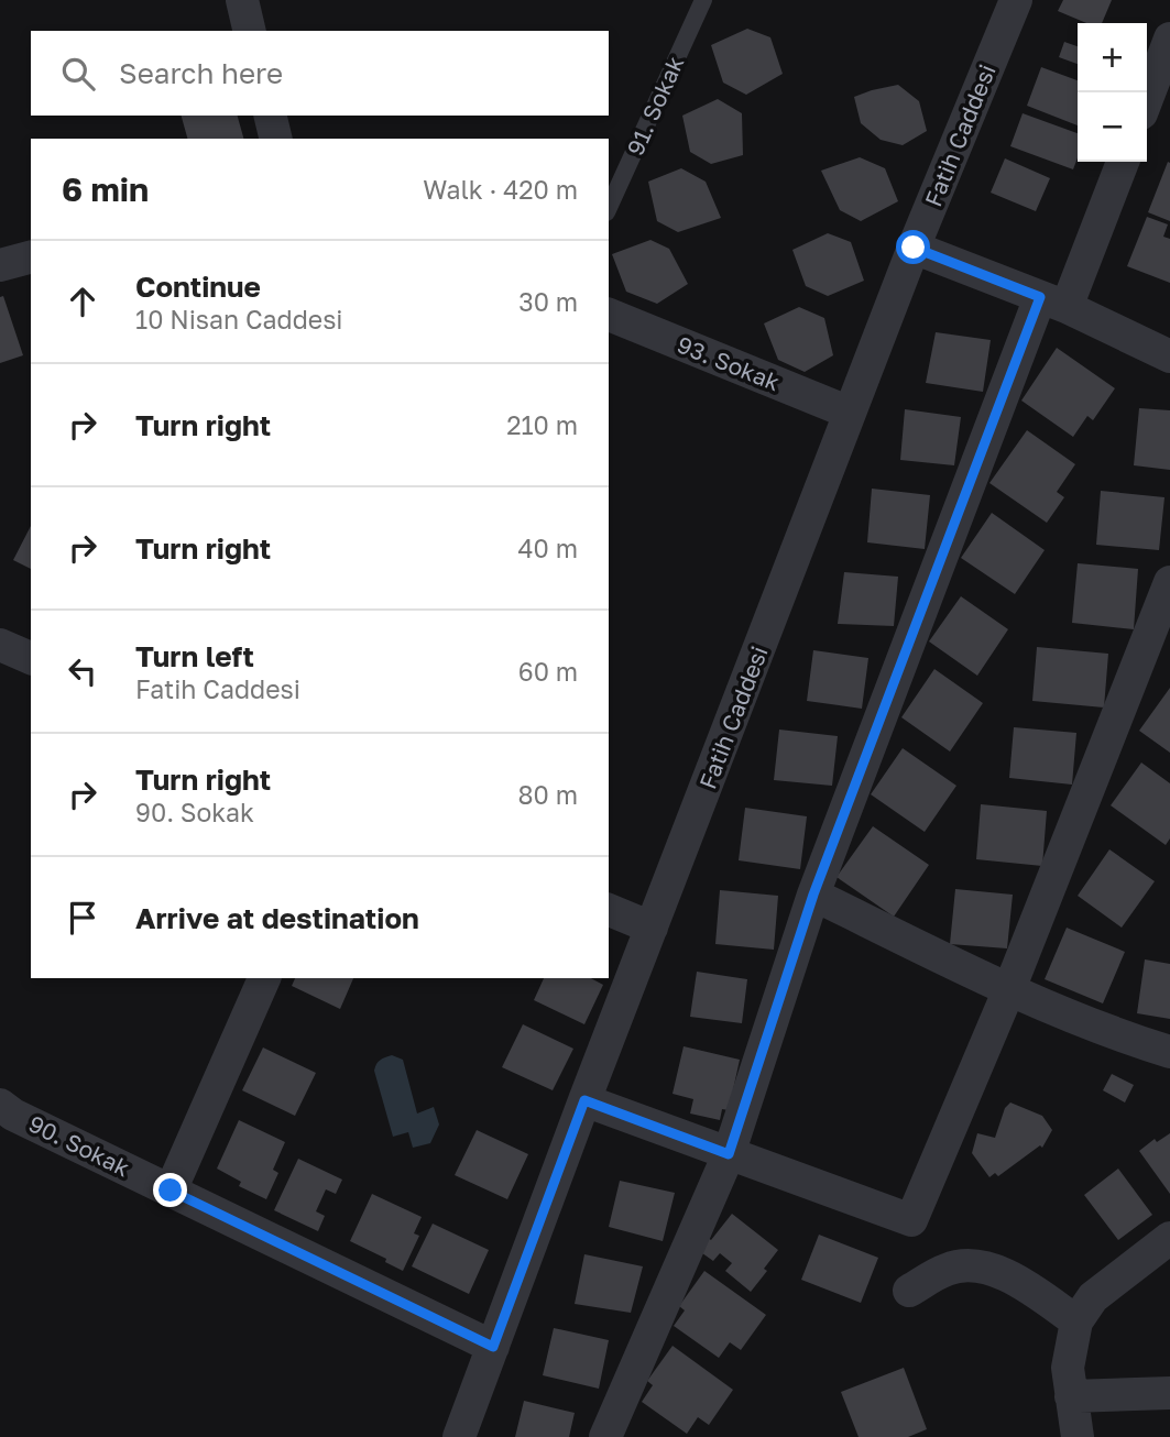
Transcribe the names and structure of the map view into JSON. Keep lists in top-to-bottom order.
{
  "streets": {
    "street": ["Fatih Caddesi", "93. Sokak", "90. Sokak"],
    "lane": ["91. Sokak"]
  },
  "crossings": [
    ["Fatih Caddesi", "93. Sokak"],
    ["Fatih Caddesi", "90. Sokak"]
  ],
  "page": {
    "map_buttons": ["+", "−"],
    "search": "Search here",
    "heading": ["6 min", "Walk · 420 m"],
    "list": [
      ["Continue", "10 Nisan Caddesi", "30 m"],
      ["Turn right", "210 m"],
      ["Turn right", "40 m"],
      ["Turn left", "Fatih Caddesi", "60 m"],
      ["Turn right", "90. Sokak", "80 m"],
      "Arrive at destination"
    ]
  }
}
